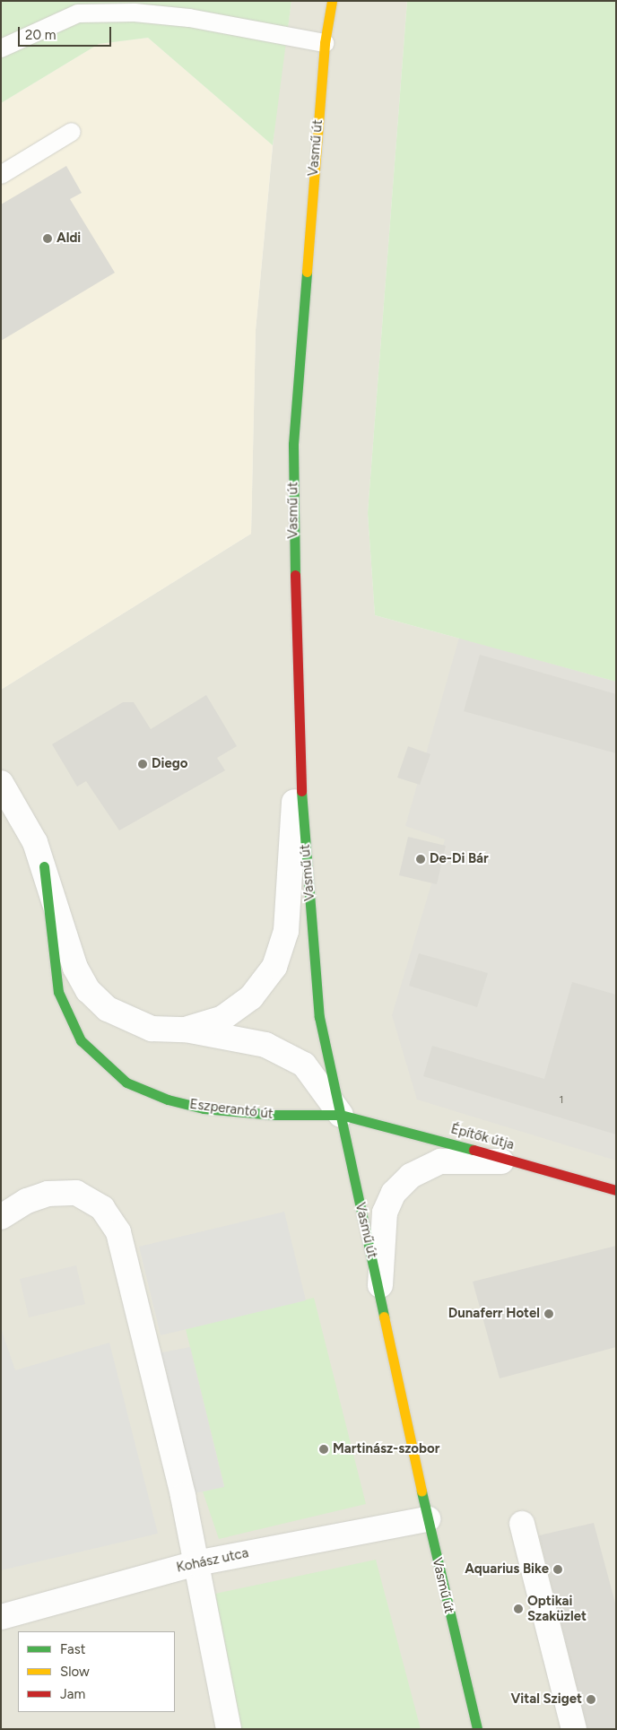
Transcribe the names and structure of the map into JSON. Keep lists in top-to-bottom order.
{
  "streets": {
    "street": [
      "Vasmű út",
      "Eszperantó út",
      "Építők útja",
      "Kohász utca"
    ]
  },
  "crossings": [
    ["Vasmű út", "Eszperantó út"],
    ["Vasmű út", "Építők útja"],
    ["Vasmű út", "Kohász utca"],
    ["Eszperantó út", "Építők útja"]
  ],
  "places": [
    "Aldi",
    "Diego",
    "De-Di Bár",
    "Dunaferr Hotel",
    "Martinász-szobor",
    "Aquarius Bike",
    "Optikai Szaküzlet",
    "Vital Sziget"
  ],
  "house_numbers": ["1"],
  "legend": ["Fast", "Slow", "Jam"],
  "scale_bar": "20 m"
}
